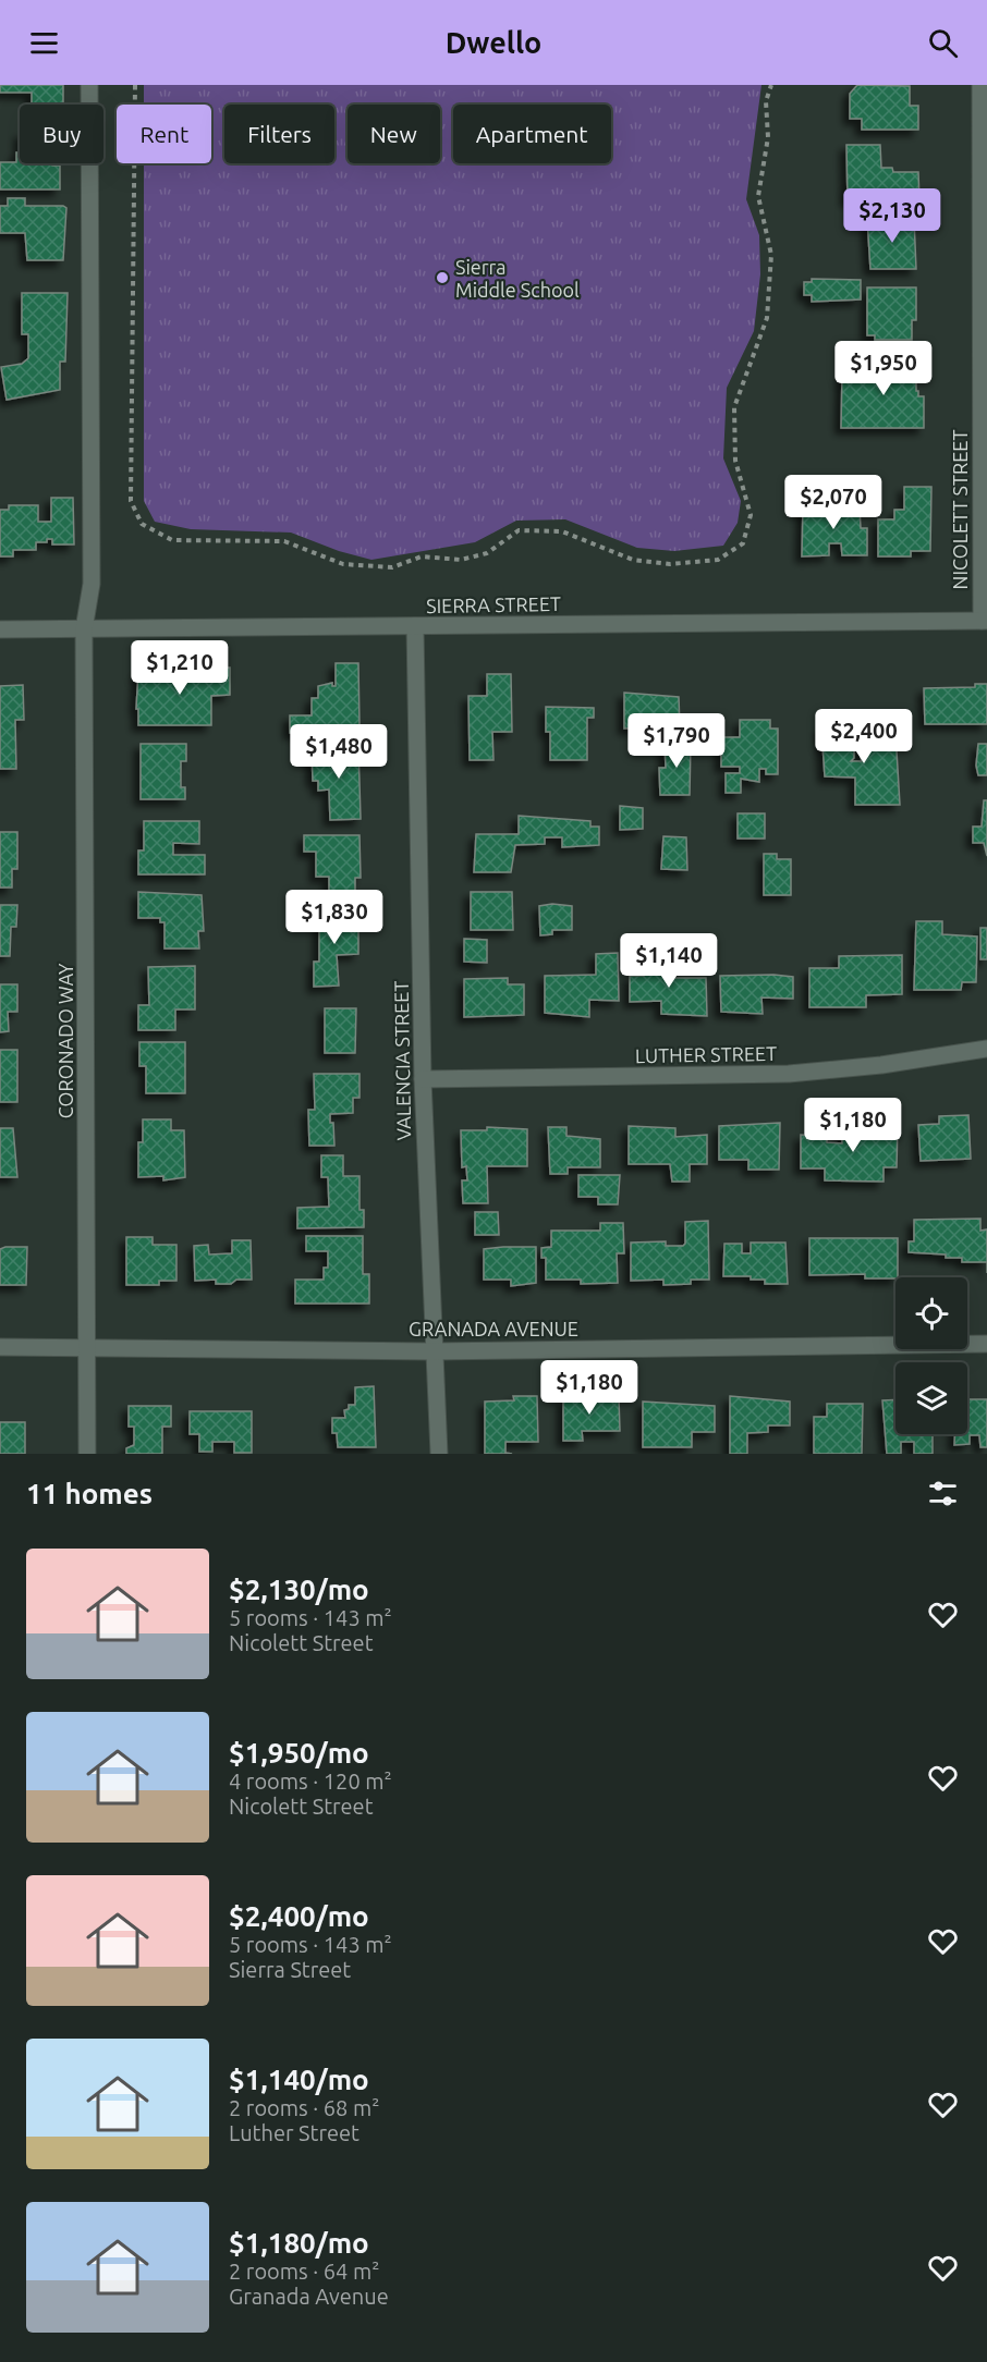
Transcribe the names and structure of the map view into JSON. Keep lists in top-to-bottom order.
{
  "streets": {
    "street": [
      "NICOLETT STREET",
      "SIERRA STREET",
      "CORONADO WAY",
      "LUTHER STREET",
      "VALENCIA STREET",
      "GRANADA AVENUE"
    ]
  },
  "crossings": [
    ["NICOLETT STREET", "SIERRA STREET"],
    ["SIERRA STREET", "CORONADO WAY"],
    ["SIERRA STREET", "VALENCIA STREET"],
    ["CORONADO WAY", "GRANADA AVENUE"],
    ["LUTHER STREET", "VALENCIA STREET"],
    ["VALENCIA STREET", "GRANADA AVENUE"]
  ],
  "places": ["Sierra Middle School"],
  "page": {
    "header": "Dwello",
    "chip": [
      "Buy",
      "Rent",
      "Filters",
      "New",
      "Apartment"
    ],
    "price": [
      "$2,130",
      "$1,950",
      "$2,070",
      "$1,210",
      "$2,400",
      "$1,790",
      "$1,480",
      "$1,830",
      "$1,140",
      "$1,180",
      "$1,180"
    ],
    "heading": "11 homes",
    "list": [
      {
        "name": "$2,130/mo",
        "note": "5 rooms · 143 m² · Nicolett Street"
      },
      {
        "name": "$1,950/mo",
        "note": "4 rooms · 120 m² · Nicolett Street"
      },
      {
        "name": "$2,400/mo",
        "note": "5 rooms · 143 m² · Sierra Street"
      },
      {
        "name": "$1,140/mo",
        "note": "2 rooms · 68 m² · Luther Street"
      },
      {
        "name": "$1,180/mo",
        "note": "2 rooms · 64 m² · Granada Avenue"
      }
    ]
  }
}
